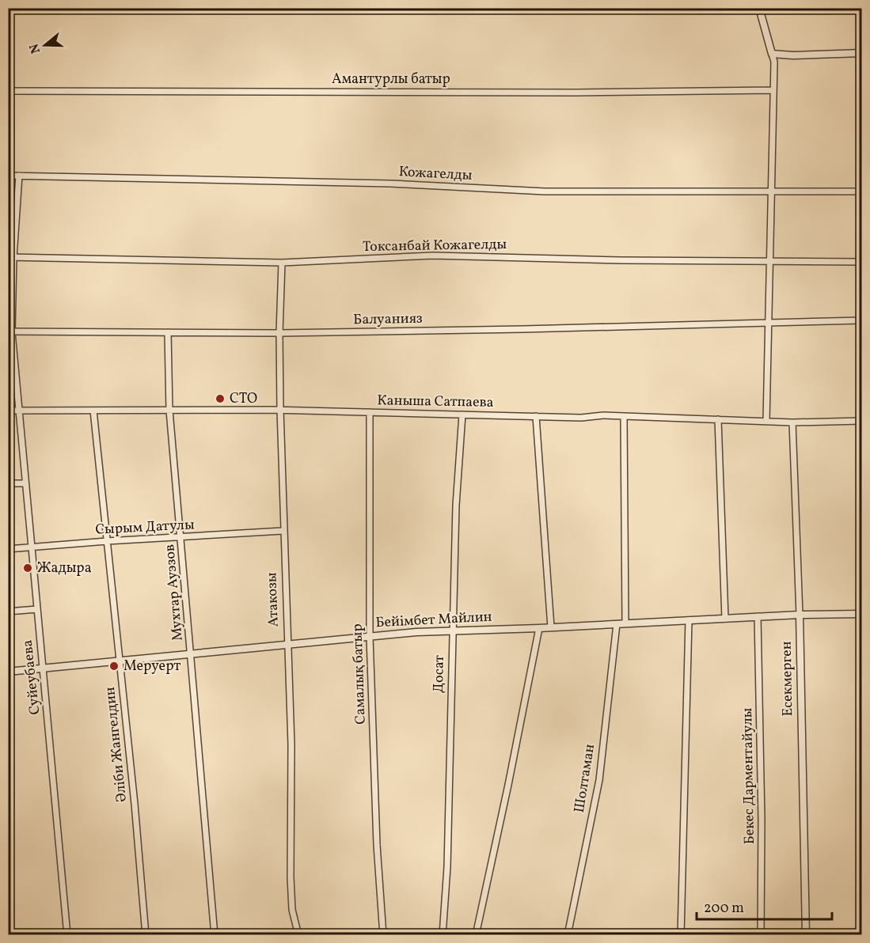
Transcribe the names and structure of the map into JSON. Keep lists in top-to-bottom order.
{
  "streets": {
    "street": [
      "Амантурлы батыр",
      "Кожагелды",
      "Токсанбай Кожагелды",
      "Балуанияз",
      "Каныша Сатпаева",
      "Сырым Датулы",
      "Мухтар Ауэзов",
      "Атакозы",
      "Бейімбет Майлин",
      "Самалық батыр",
      "Досат",
      "Суйеубаева",
      "Eсекмерген",
      "Әліби Жангелдин",
      "Бекес Дарментайулы",
      "Шолтаман"
    ]
  },
  "crossings": [
    ["Кожагелды", "Суйеубаева"],
    ["Токсанбай Кожагелды", "Атакозы"],
    ["Токсанбай Кожагелды", "Суйеубаева"],
    ["Балуанияз", "Мухтар Ауэзов"],
    ["Балуанияз", "Атакозы"],
    ["Балуанияз", "Суйеубаева"],
    ["Каныша Сатпаева", "Мухтар Ауэзов"],
    ["Каныша Сатпаева", "Атакозы"],
    ["Каныша Сатпаева", "Самалық батыр"],
    ["Каныша Сатпаева", "Досат"],
    ["Каныша Сатпаева", "Суйеубаева"],
    ["Каныша Сатпаева", "Eсекмерген"],
    ["Каныша Сатпаева", "Әліби Жангелдин"],
    ["Сырым Датулы", "Мухтар Ауэзов"],
    ["Сырым Датулы", "Атакозы"],
    ["Сырым Датулы", "Суйеубаева"],
    ["Сырым Датулы", "Әліби Жангелдин"],
    ["Мухтар Ауэзов", "Бейімбет Майлин"],
    ["Атакозы", "Бейімбет Майлин"],
    ["Бейімбет Майлин", "Самалық батыр"],
    ["Бейімбет Майлин", "Досат"],
    ["Бейімбет Майлин", "Суйеубаева"],
    ["Бейімбет Майлин", "Eсекмерген"],
    ["Бейімбет Майлин", "Әліби Жангелдин"],
    ["Бейімбет Майлин", "Бекес Дарментайулы"],
    ["Бейімбет Майлин", "Шолтаман"]
  ],
  "places": ["CTO", "Жадыра", "Меруерт"],
  "scale_bar": "200 m",
  "north": "left"
}
